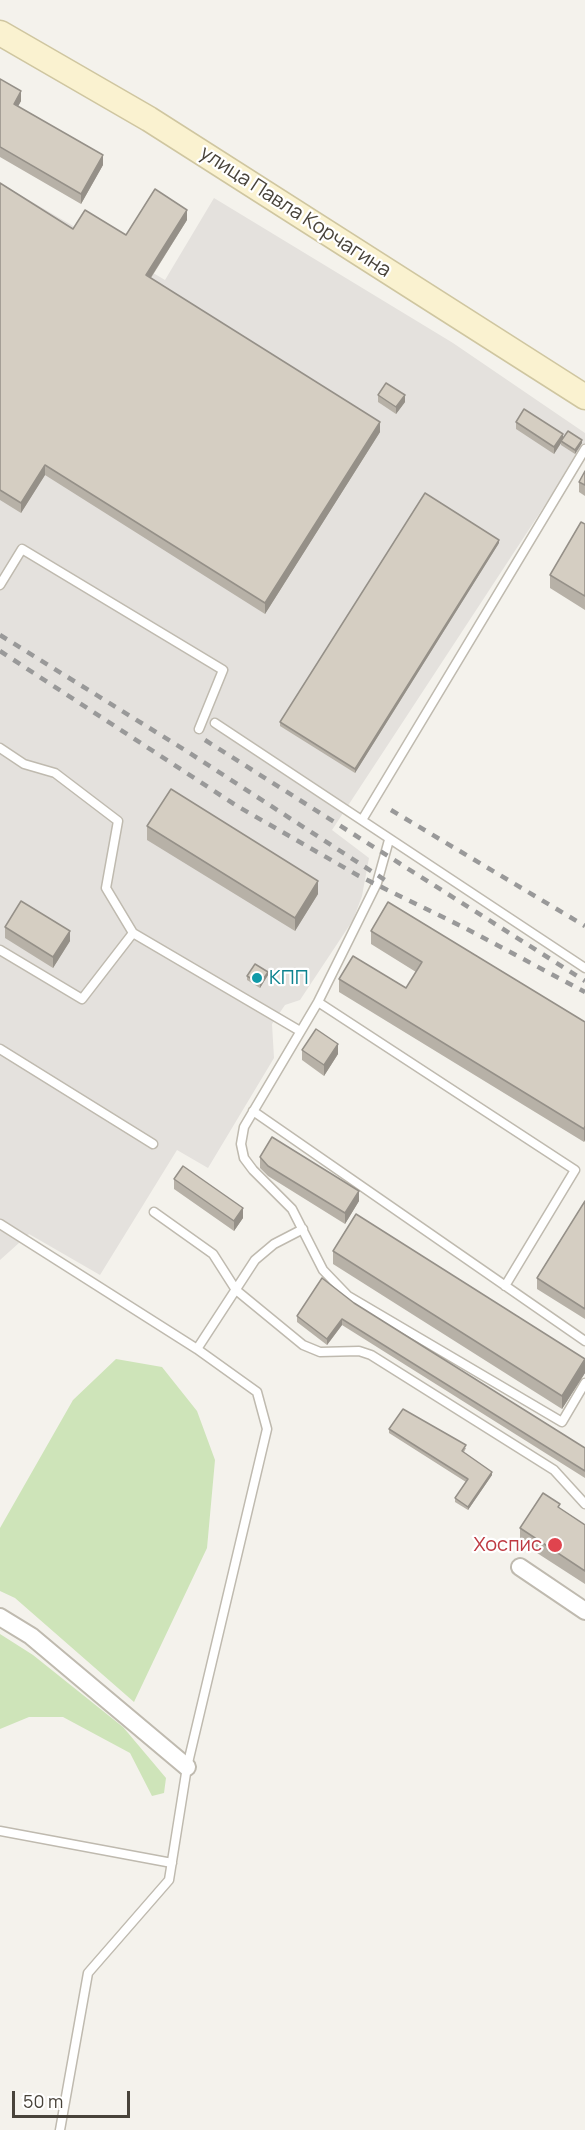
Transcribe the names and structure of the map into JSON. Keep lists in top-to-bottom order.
{
  "streets": {
    "main road": ["улица Павла Корчагина"]
  },
  "places": ["КПП", "Хоспис"],
  "scale_bar": "50 m"
}
